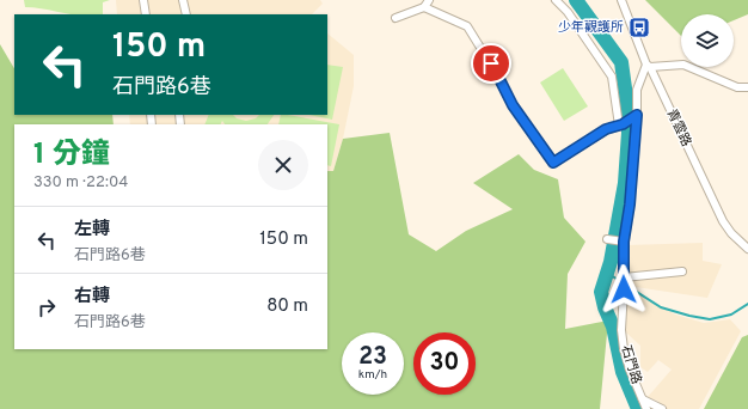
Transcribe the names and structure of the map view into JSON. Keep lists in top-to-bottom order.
{
  "streets": {
    "street": ["青雲路", "石門路"]
  },
  "places": {
    "bus stop": ["少年觀護所"]
  },
  "page": {
    "turn": ["150 m", "石門路6巷"],
    "heading": ["1 分鐘", "330 m · 22:04"],
    "list": [
      {
        "name": "左轉",
        "note": "石門路6巷",
        "value": "150 m"
      },
      {
        "name": "右轉",
        "note": "石門路6巷",
        "value": "80 m"
      }
    ],
    "speed": "23 km/h",
    "limit": "30"
  }
}
